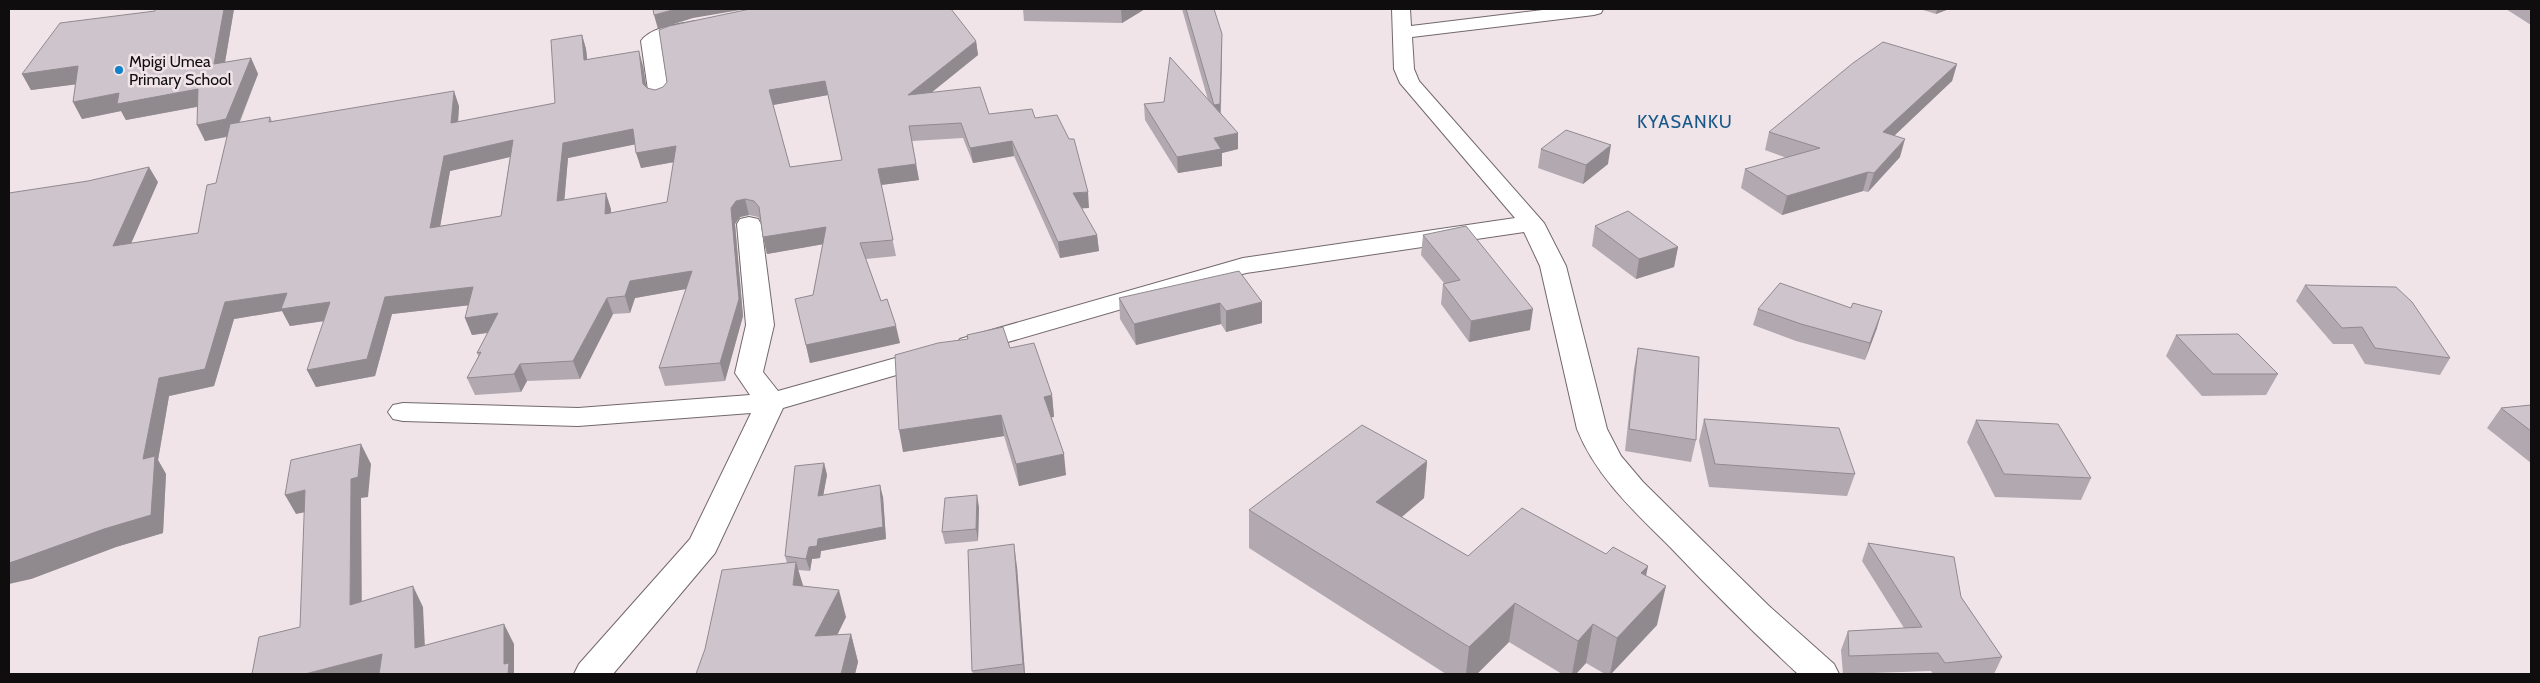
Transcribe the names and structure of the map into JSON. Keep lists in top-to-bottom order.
{
  "districts": ["KYASANKU"],
  "places": ["Mpigi Umea Primary School"]
}
